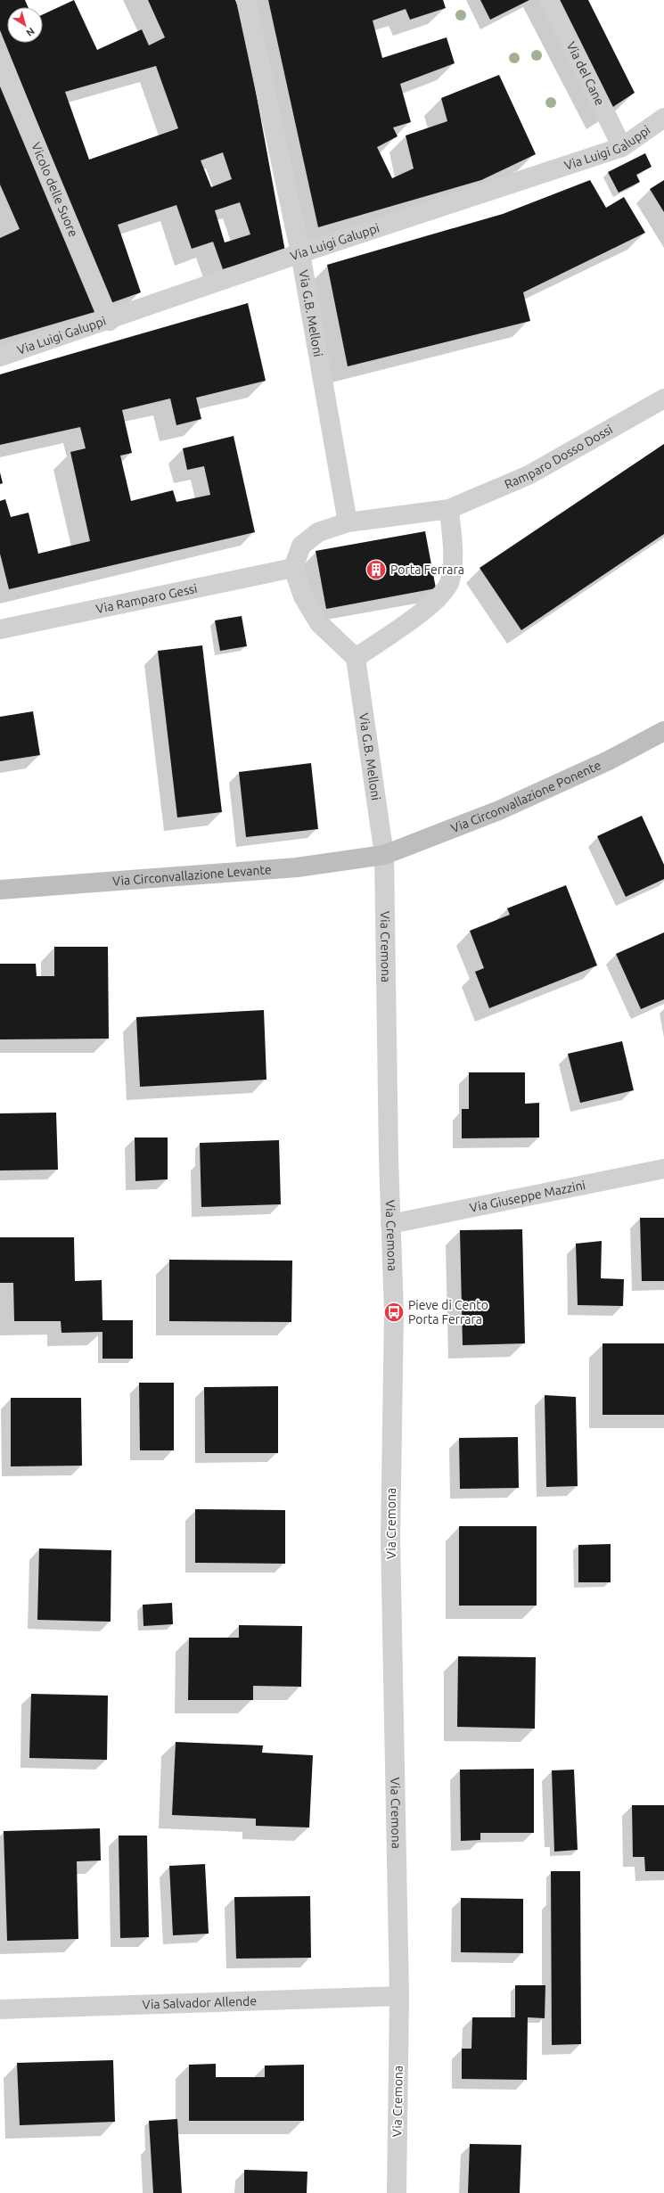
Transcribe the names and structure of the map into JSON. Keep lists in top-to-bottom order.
{
  "streets": {
    "main road": ["Via Circonvallazione Ponente", "Via Circonvallazione Levante"],
    "street": [
      "Via del Cane",
      "Via Luigi Galuppi",
      "Vicolo delle Suore",
      "Via G.B. Melloni",
      "Ramparo Dosso Dossi",
      "Via Ramparo Gessi",
      "Via Cremona",
      "Via Giuseppe Mazzini",
      "Via Salvador Allende"
    ]
  },
  "crossings": [
    ["Via del Cane", "Via Luigi Galuppi"],
    ["Via Luigi Galuppi", "Vicolo delle Suore"],
    ["Via Luigi Galuppi", "Via G.B. Melloni"],
    ["Via G.B. Melloni", "Ramparo Dosso Dossi"],
    ["Via G.B. Melloni", "Via Circonvallazione Ponente"],
    ["Via G.B. Melloni", "Via Circonvallazione Levante"],
    ["Via G.B. Melloni", "Via Cremona"],
    ["Ramparo Dosso Dossi", "Via Ramparo Gessi"],
    ["Via Circonvallazione Ponente", "Via Circonvallazione Levante"],
    ["Via Circonvallazione Ponente", "Via Cremona"],
    ["Via Circonvallazione Levante", "Via Cremona"],
    ["Via Cremona", "Via Giuseppe Mazzini"],
    ["Via Cremona", "Via Salvador Allende"]
  ],
  "places": {
    "building": ["Porta Ferrara"],
    "bus stop": ["Pieve di Cento Porta Ferrara"]
  },
  "north": "bottom right"
}
